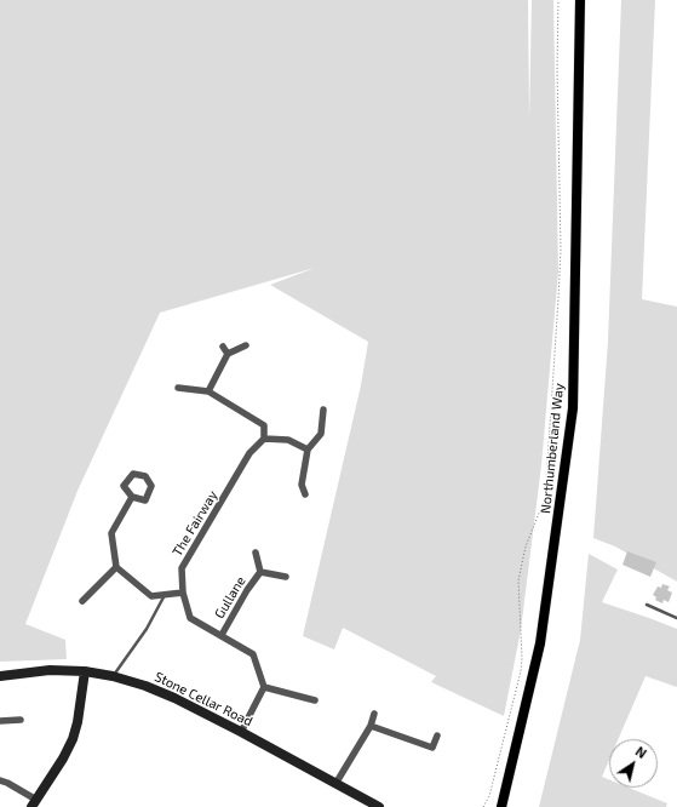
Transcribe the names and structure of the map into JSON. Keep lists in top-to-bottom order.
{
  "streets": {
    "main road": ["Northumberland Way"],
    "street": ["The Fairway", "Gullane", "Stone Cellar Road"]
  },
  "crossings": [
    ["The Fairway", "Gullane"]
  ],
  "north": "top right"
}
